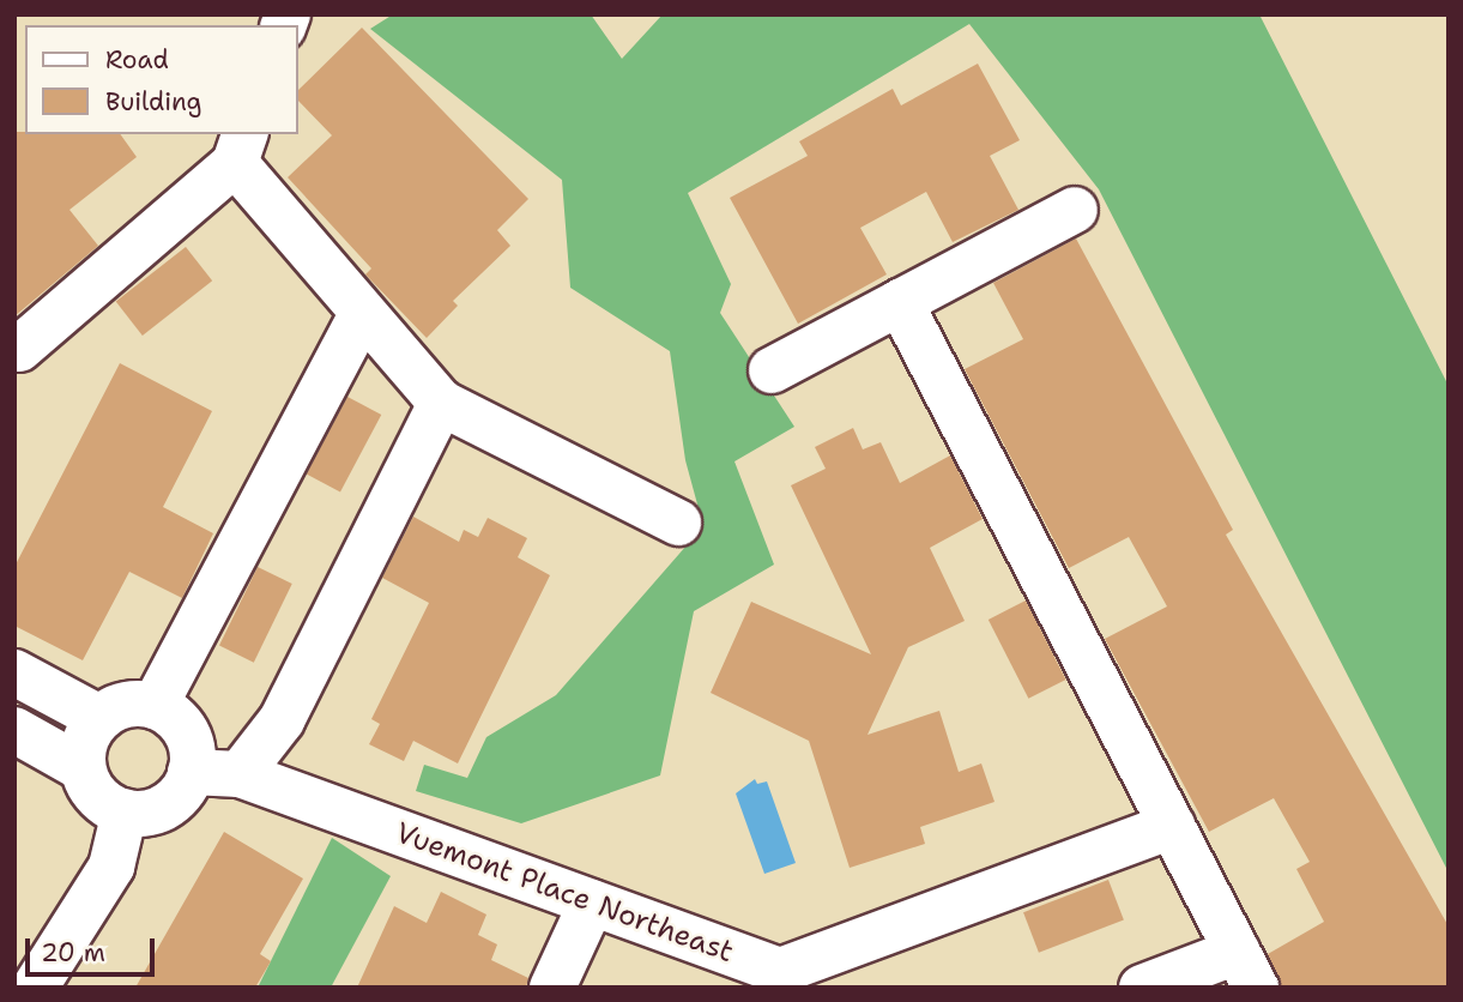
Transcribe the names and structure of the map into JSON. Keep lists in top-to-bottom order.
{
  "streets": {
    "street": ["Vuemont Place Northeast"]
  },
  "legend": ["Road", "Building"],
  "scale_bar": "20 m"
}
